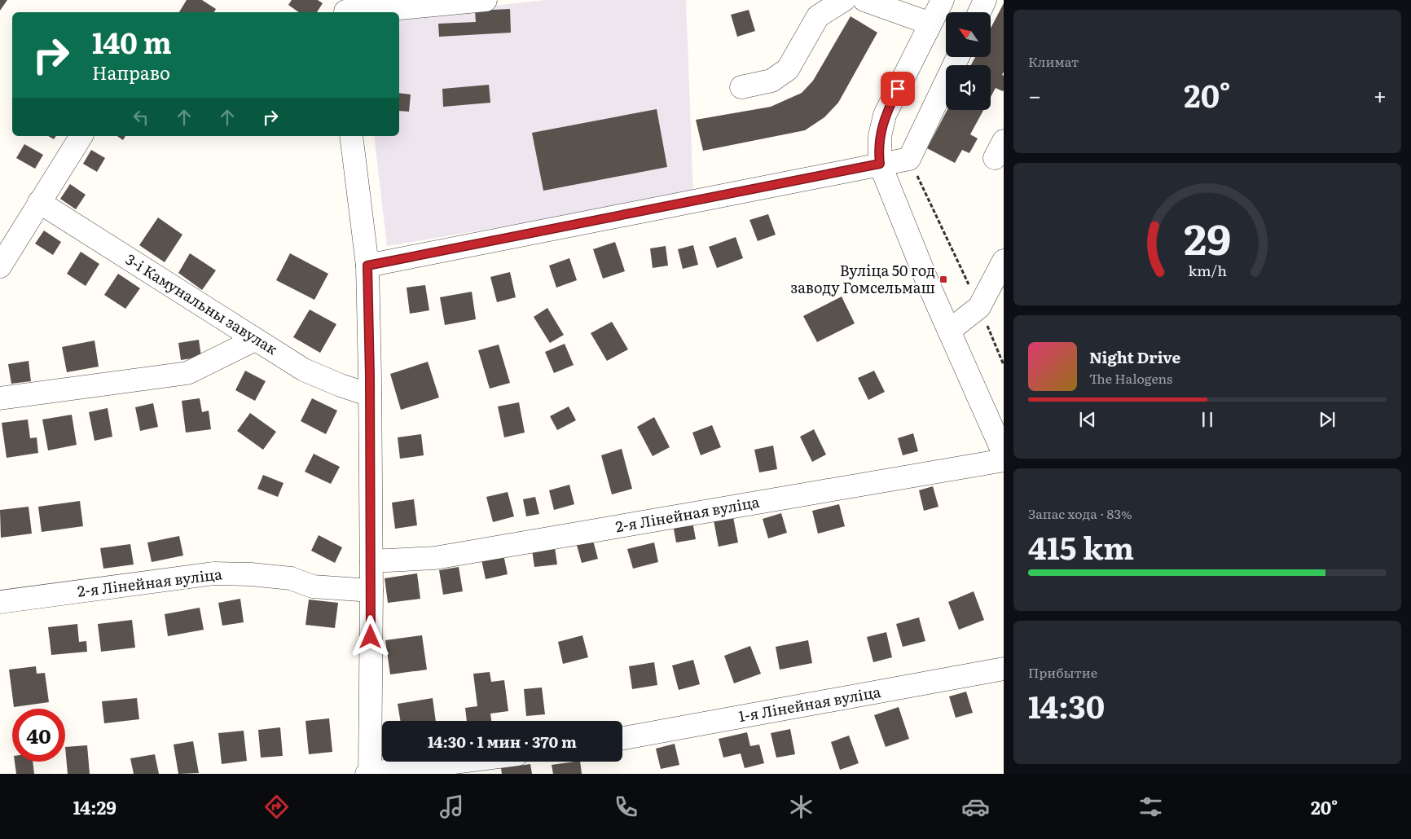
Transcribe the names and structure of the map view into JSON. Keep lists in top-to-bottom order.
{
  "streets": {
    "street": ["3-і Камунальны завулак", "2-я Лінейная вуліца", "1-я Лінейная вуліца"]
  },
  "places": {
    "transit": ["Вуліца 50 год заводу Гомсельмаш"]
  },
  "north": "top left",
  "page": {
    "tile": [
      "Климат",
      ["Запас хода · 83%", "415 km"],
      ["Прибытие", "14:30"]
    ],
    "turn": ["140 m", "Направо"],
    "heat": ["−", "20°", "+"],
    "song": ["Night Drive", "The Halogens"],
    "limit": "40",
    "trip": "14:30 · 1 мин · 370 m",
    "tabs": ["14:29", "20°"],
    "gauge": ["29", "km/h"]
  }
}
